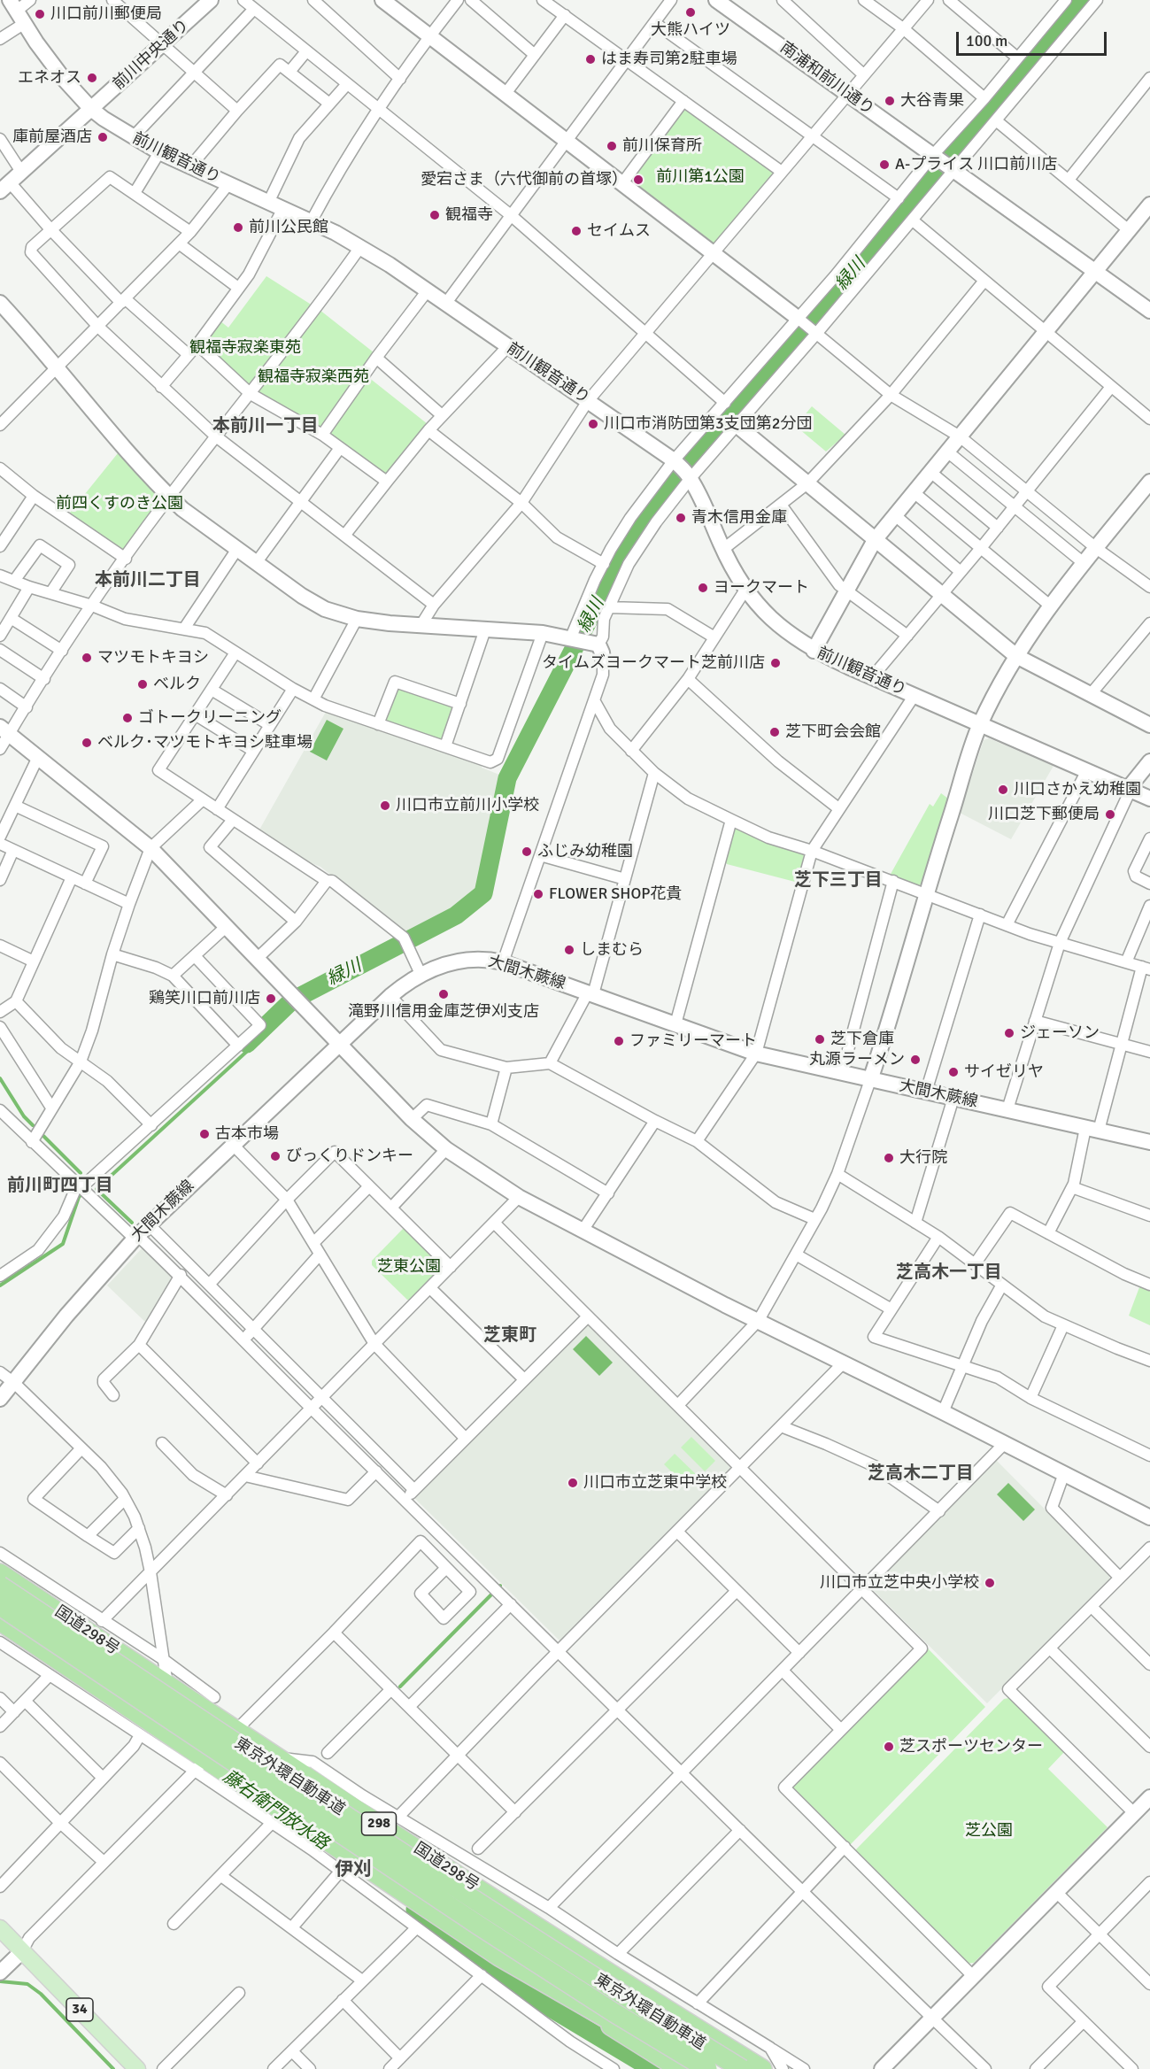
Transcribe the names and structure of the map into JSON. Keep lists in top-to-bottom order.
{
  "streets": {
    "highway": ["国道298号", "東京外環自動車道", "298"],
    "main road": ["34"],
    "street": [
      "前川中央通り",
      "南浦和前川通り",
      "前川観音通り",
      "大間木蕨線"
    ]
  },
  "crossings": [
    ["前川中央通り", "前川観音通り"]
  ],
  "districts": [
    "本前川一丁目",
    "本前川二丁目",
    "芝下三丁目",
    "前川町四丁目",
    "芝高木一丁目",
    "芝東町",
    "芝高木二丁目",
    "伊刈"
  ],
  "water": ["緑川", "藤右衛門放水路"],
  "parks": [
    "前川第1公園",
    "観福寺寂楽東苑",
    "観福寺寂楽西苑",
    "前四くすのき公園",
    "芝東公園",
    "芝公園"
  ],
  "places": [
    "大熊ハイツ",
    "川口前川郵便局",
    "はま寿司第2駐車場",
    "エネオス",
    "大谷青果",
    "庫前屋酒店",
    "前川保育所",
    "A-プライス 川口前川店",
    "愛宕さま（六代御前の首塚）",
    "観福寺",
    "前川公民館",
    "セイムス",
    "川口市消防団第3支団第2分団",
    "青木信用金庫",
    "ヨークマート",
    "マツモトキヨシ",
    "タイムズヨークマート芝前川店",
    "ベルク",
    "ゴトークリーニング",
    "芝下町会会館",
    "ベルク･マツモトキヨシ駐車場",
    "川口さかえ幼稚園",
    "川口市立前川小学校",
    "川口芝下郵便局",
    "ふじみ幼稚園",
    "FLOWER SHOP花貴",
    "しまむら",
    "滝野川信用金庫芝伊刈支店",
    "鶏笑川口前川店",
    "ジェーソン",
    "芝下倉庫",
    "ファミリーマート",
    "丸源ラーメン",
    "サイゼリヤ",
    "古本市場",
    "びっくりドンキー",
    "大行院",
    "川口市立芝東中学校",
    "川口市立芝中央小学校",
    "芝スポーツセンター"
  ],
  "scale_bar": "100 m"
}
